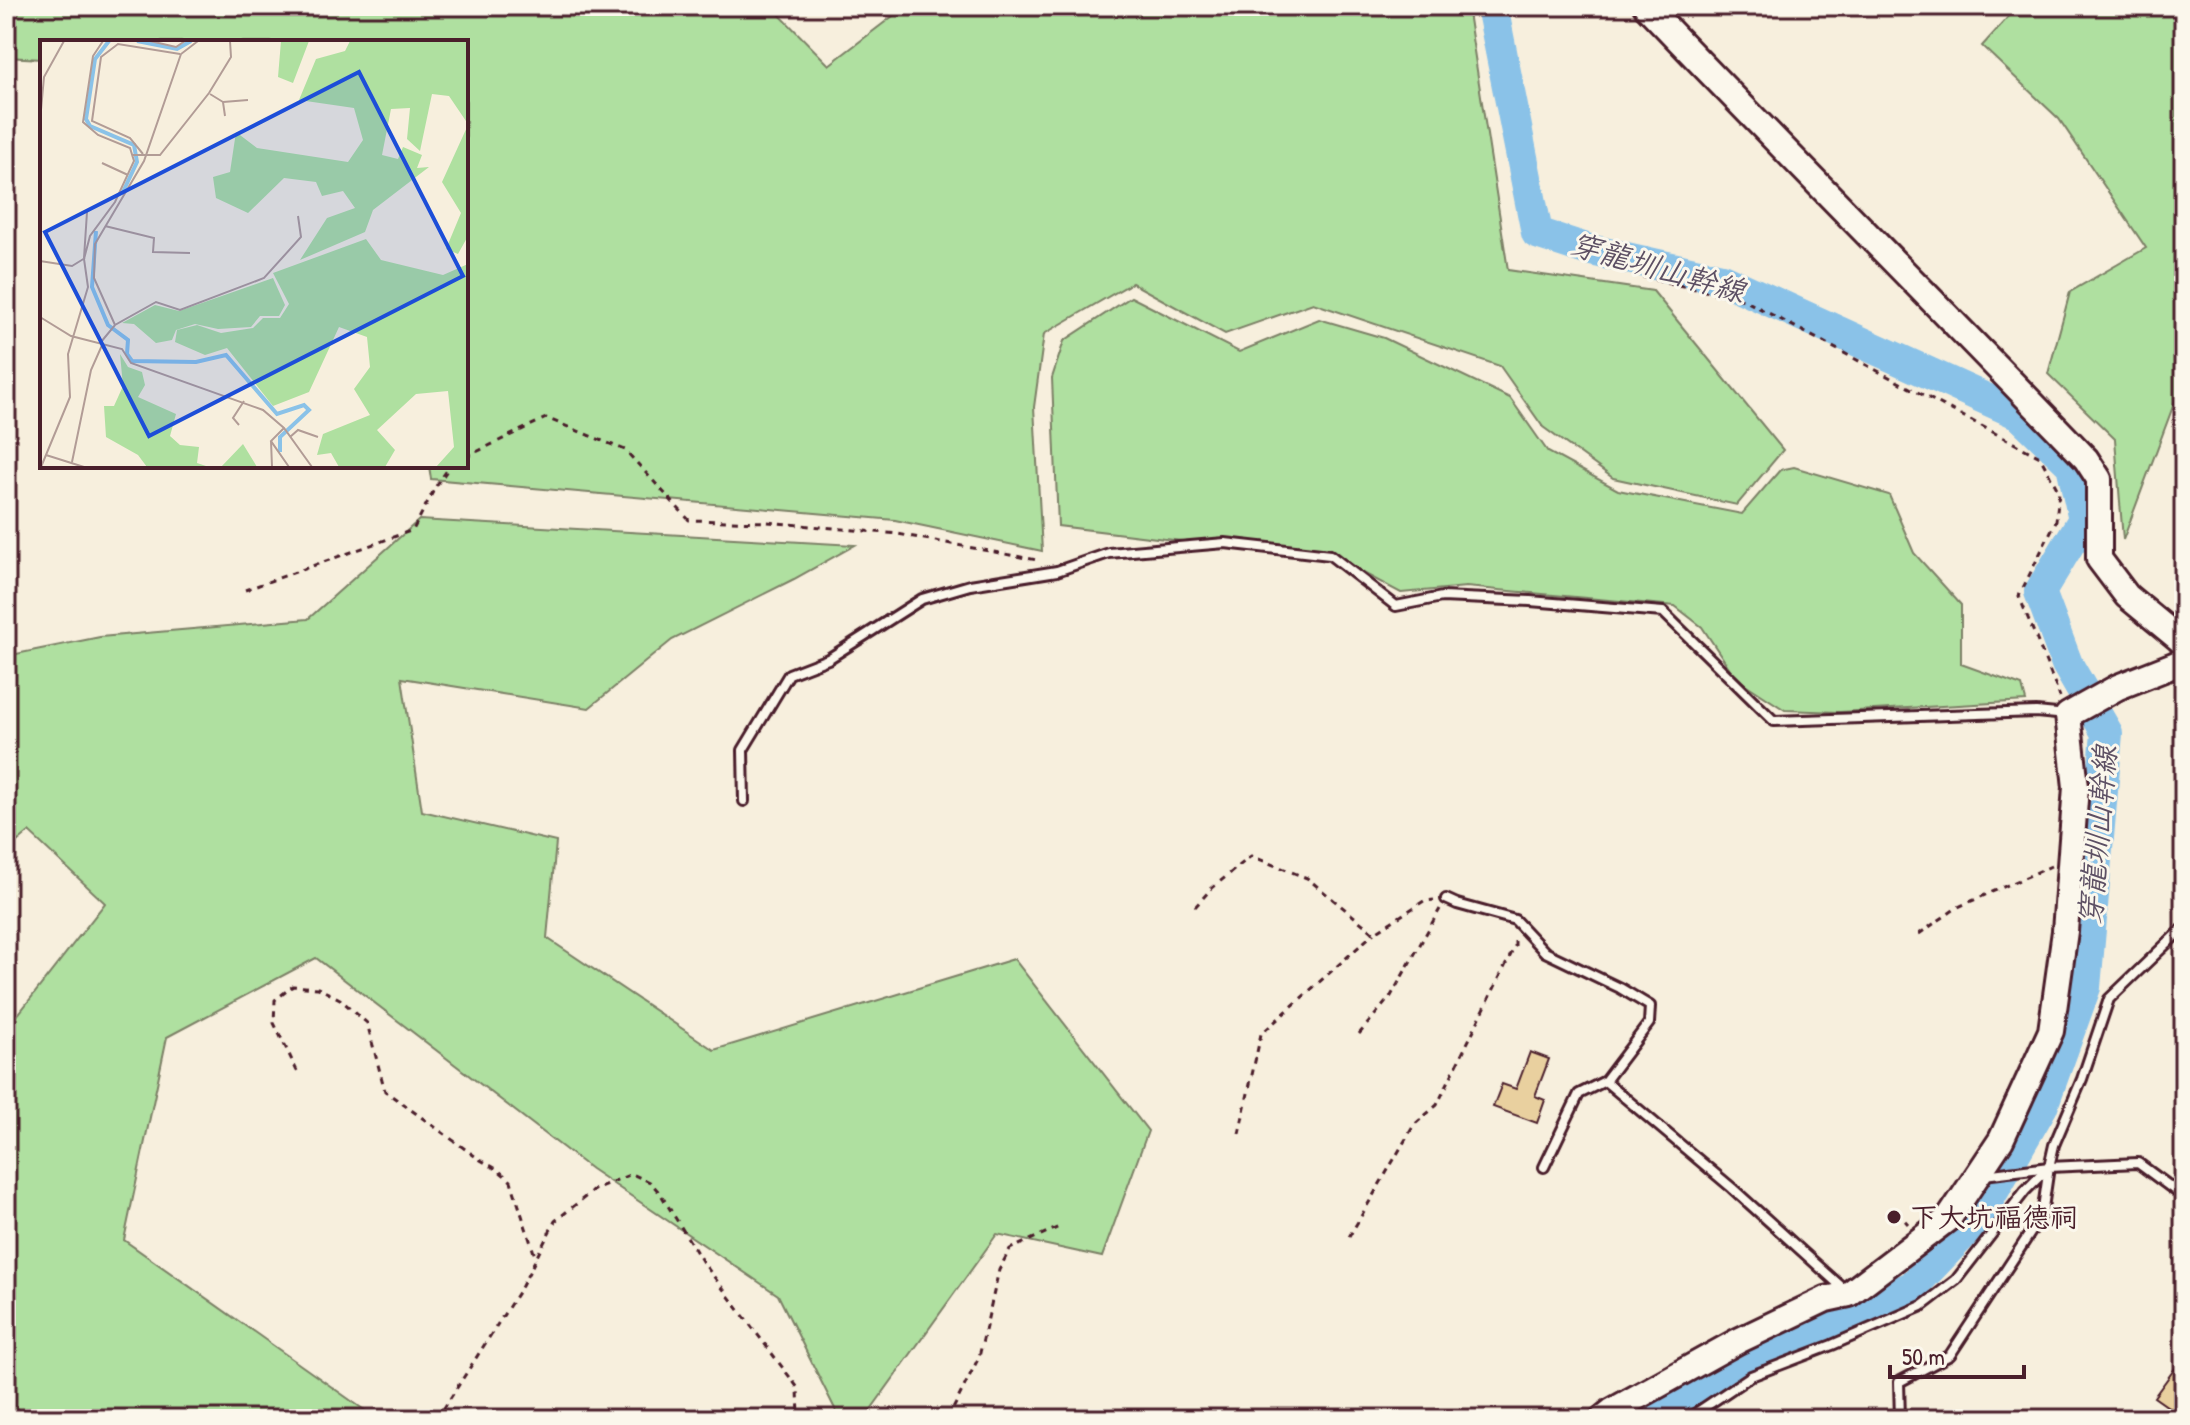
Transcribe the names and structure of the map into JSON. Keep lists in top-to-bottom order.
{
  "water": ["穿龍圳山幹線"],
  "places": ["下大坑福德祠"],
  "scale_bar": "50 m"
}
